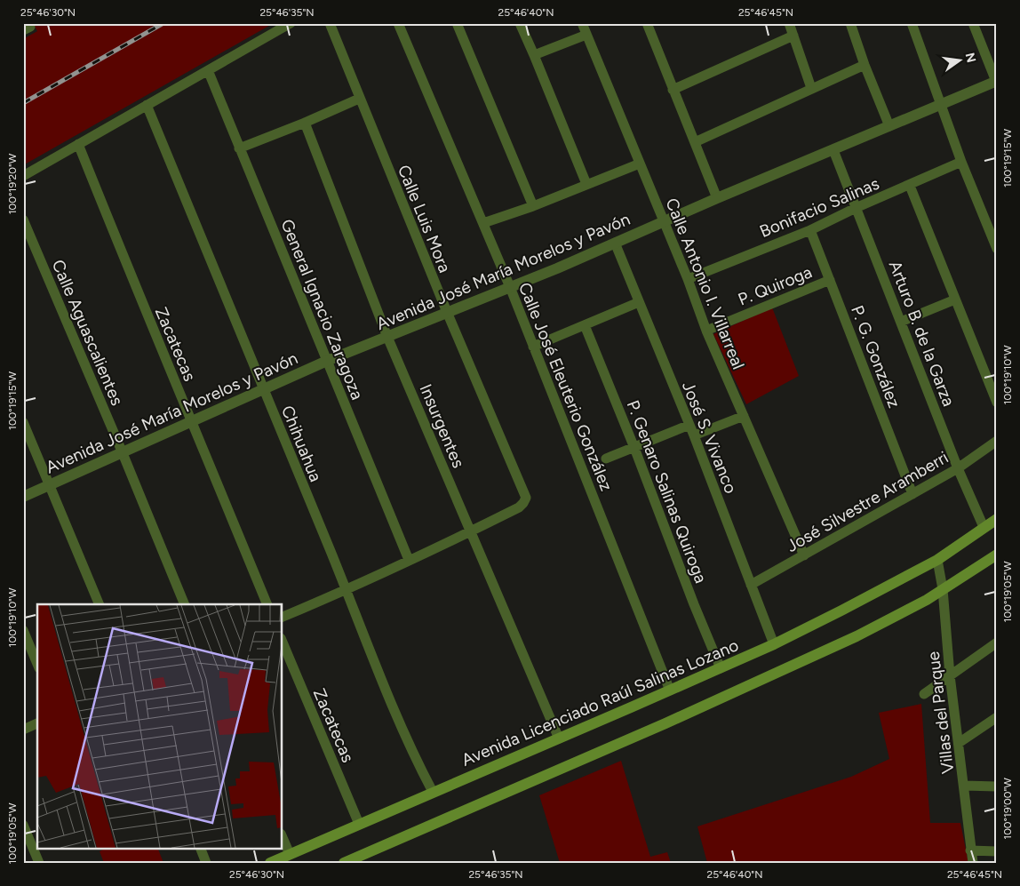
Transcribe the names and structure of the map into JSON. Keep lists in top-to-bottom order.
{
  "streets": {
    "main road": ["Avenida Licenciado Raúl Salinas Lozano"],
    "street": [
      "Bonifacio Salinas",
      "Calle Luis Mora",
      "Avenida José María Morelos y Pavón",
      "Calle Antonio I. Villarreal",
      "P. Quiroga",
      "General Ignacio Zaragoza",
      "Calle Aguascalientes",
      "Arturo B. de la Garza",
      "Zacatecas",
      "P. G. González",
      "Calle José Eleuterio González",
      "Insurgentes",
      "José S. Vivanco",
      "Chihuahua",
      "P. Genaro Salinas Quiroga",
      "José Silvestre Aramberri",
      "Villas del Parque"
    ]
  },
  "crossings": [
    ["Bonifacio Salinas", "Calle Antonio I. Villarreal"],
    ["Bonifacio Salinas", "Arturo B. de la Garza"],
    ["Bonifacio Salinas", "P. G. González"],
    ["Calle Luis Mora", "Avenida José María Morelos y Pavón"],
    ["Calle Luis Mora", "Insurgentes"],
    ["Avenida José María Morelos y Pavón", "Calle Antonio I. Villarreal"],
    ["Avenida José María Morelos y Pavón", "General Ignacio Zaragoza"],
    ["Avenida José María Morelos y Pavón", "Calle Aguascalientes"],
    ["Avenida José María Morelos y Pavón", "Arturo B. de la Garza"],
    ["Avenida José María Morelos y Pavón", "Zacatecas"],
    ["Avenida José María Morelos y Pavón", "Calle José Eleuterio González"],
    ["Avenida José María Morelos y Pavón", "Insurgentes"],
    ["Avenida José María Morelos y Pavón", "José S. Vivanco"],
    ["Avenida José María Morelos y Pavón", "Chihuahua"],
    ["Calle Antonio I. Villarreal", "P. Quiroga"],
    ["Calle Antonio I. Villarreal", "José Silvestre Aramberri"],
    ["P. Quiroga", "P. G. González"],
    ["Arturo B. de la Garza", "José Silvestre Aramberri"],
    ["Arturo B. de la Garza", "Avenida Licenciado Raúl Salinas Lozano"],
    ["Zacatecas", "Avenida Licenciado Raúl Salinas Lozano"],
    ["P. G. González", "José Silvestre Aramberri"],
    ["Calle José Eleuterio González", "Avenida Licenciado Raúl Salinas Lozano"],
    ["Insurgentes", "Avenida Licenciado Raúl Salinas Lozano"],
    ["José S. Vivanco", "José Silvestre Aramberri"],
    ["José S. Vivanco", "Avenida Licenciado Raúl Salinas Lozano"],
    ["Chihuahua", "Avenida Licenciado Raúl Salinas Lozano"],
    ["P. Genaro Salinas Quiroga", "Avenida Licenciado Raúl Salinas Lozano"],
    ["Avenida Licenciado Raúl Salinas Lozano", "Villas del Parque"]
  ],
  "north": "right",
  "coordinates": [
    "25°46'30\"N",
    "25°46'35\"N",
    "25°46'40\"N",
    "25°46'45\"N",
    "100°19'15\"W",
    "100°19'20\"W",
    "100°19'10\"W",
    "100°19'05\"W",
    "100°19'00\"W"
  ]
}
